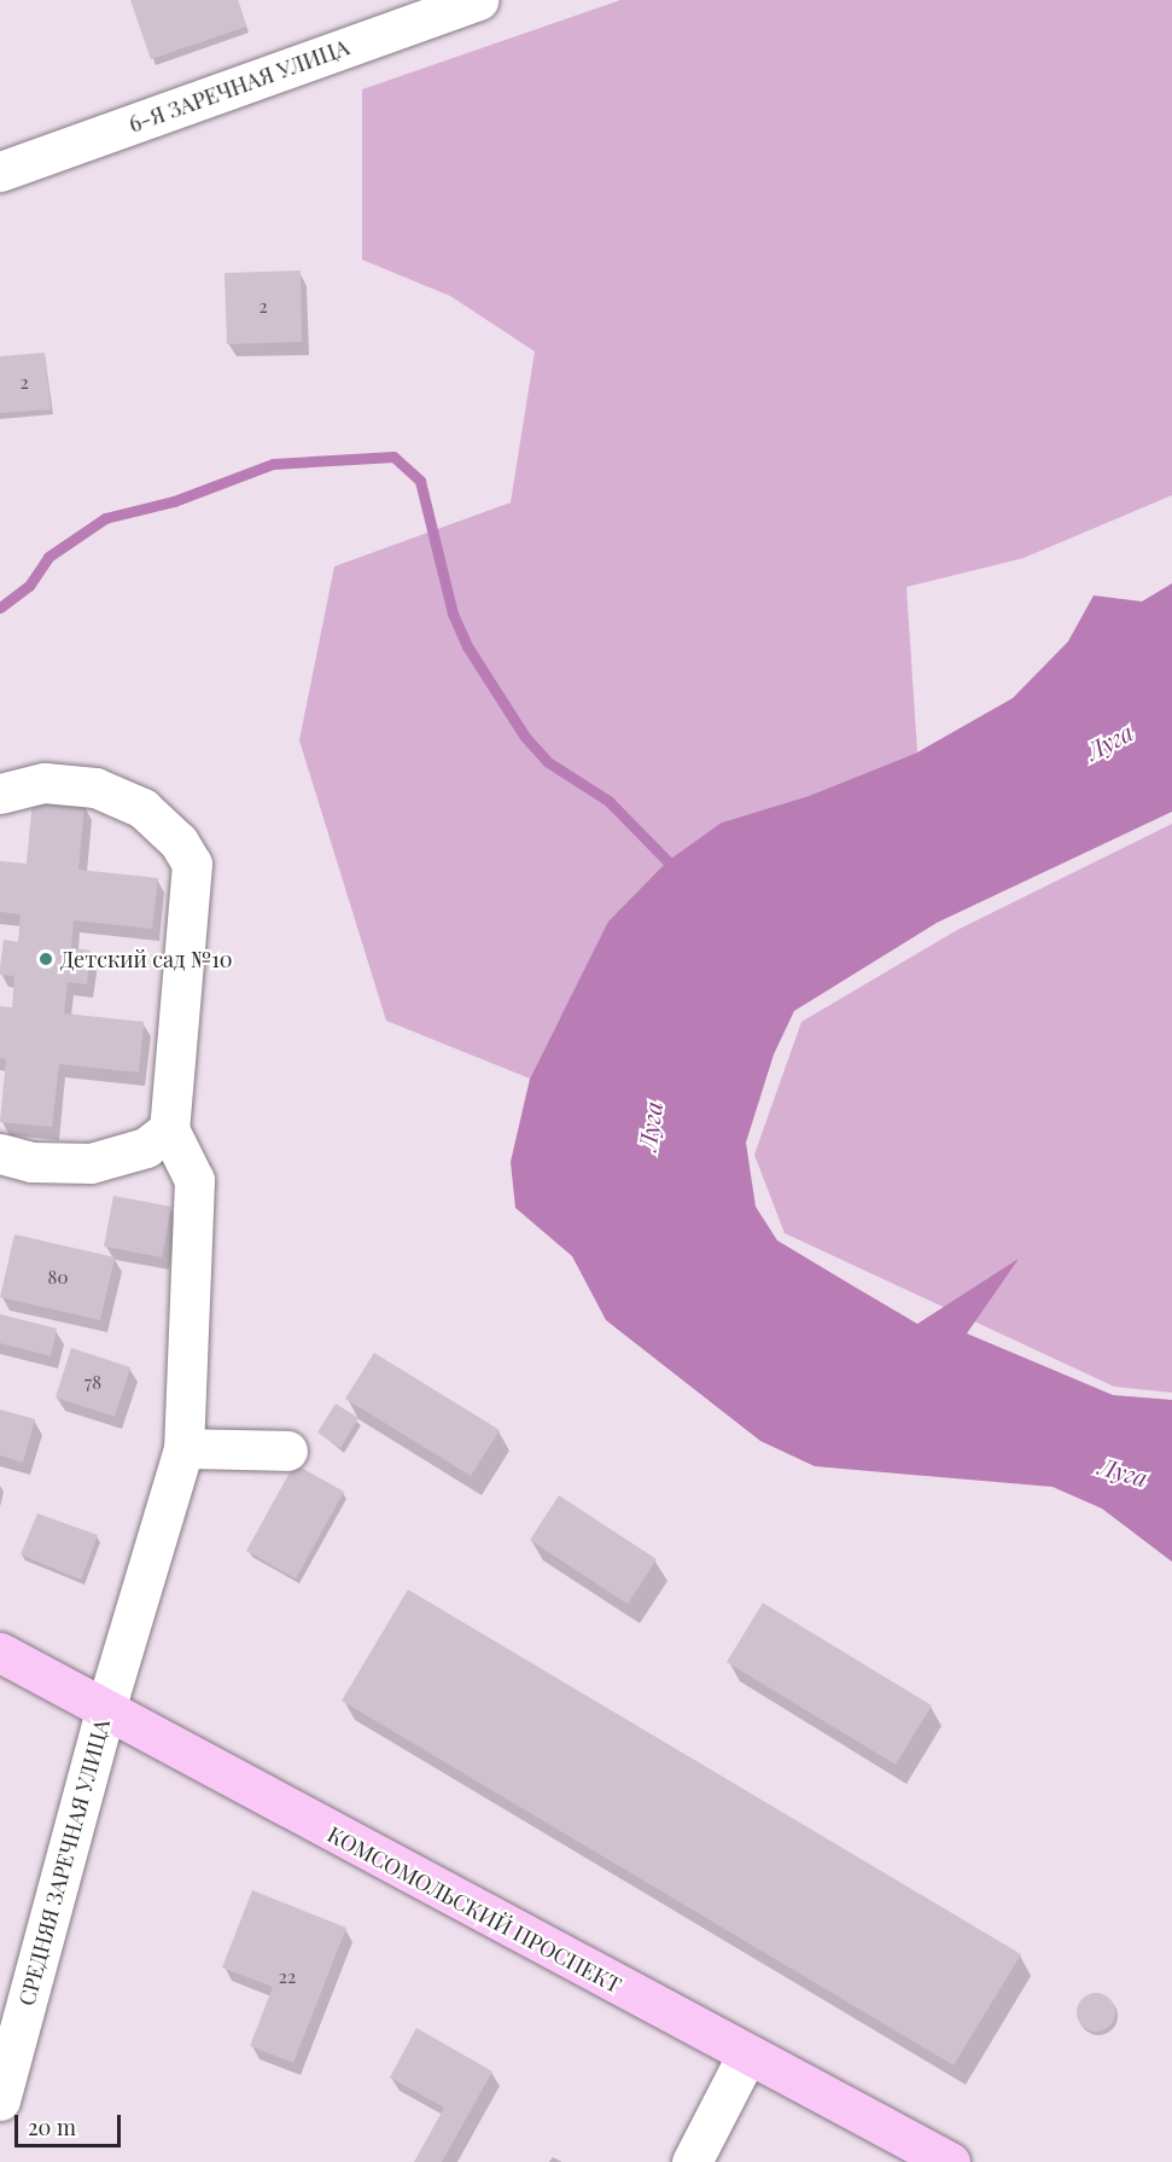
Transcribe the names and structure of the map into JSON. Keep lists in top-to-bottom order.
{
  "streets": {
    "main road": ["КОМСОМОЛЬСКИЙ ПРОСПЕКТ"],
    "street": ["6-Я ЗАРЕЧНАЯ УЛИЦА", "СРЕДНЯЯ ЗАРЕЧНАЯ УЛИЦА"]
  },
  "crossings": [
    ["СРЕДНЯЯ ЗАРЕЧНАЯ УЛИЦА", "КОМСОМОЛЬСКИЙ ПРОСПЕКТ"]
  ],
  "water": ["Луга"],
  "places": ["Детский сад №10"],
  "house_numbers": [
    "2",
    "2",
    "80",
    "78",
    "22"
  ],
  "scale_bar": "20 m"
}
